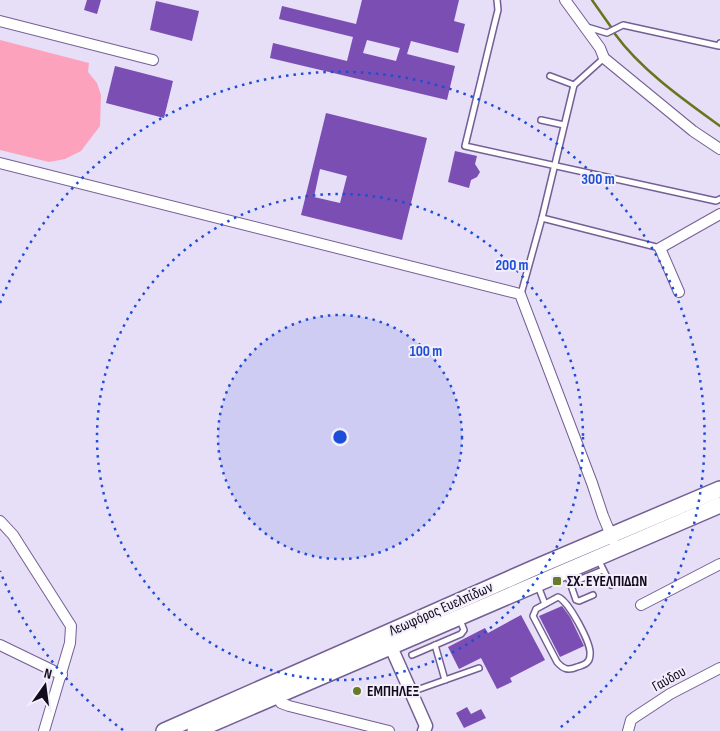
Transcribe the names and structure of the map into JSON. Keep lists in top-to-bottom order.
{
  "streets": {
    "main road": ["Λεωφόρος Ευελπίδων"],
    "street": ["Γαύδου"]
  },
  "places": {
    "transit": ["ΣΧ. ΕΥΕΛΠΙΔΩΝ"],
    "other": ["ΕΜΠΗΛΕΞ"]
  },
  "north": "top",
  "rings": ["300 m", "200 m", "100 m"]
}
